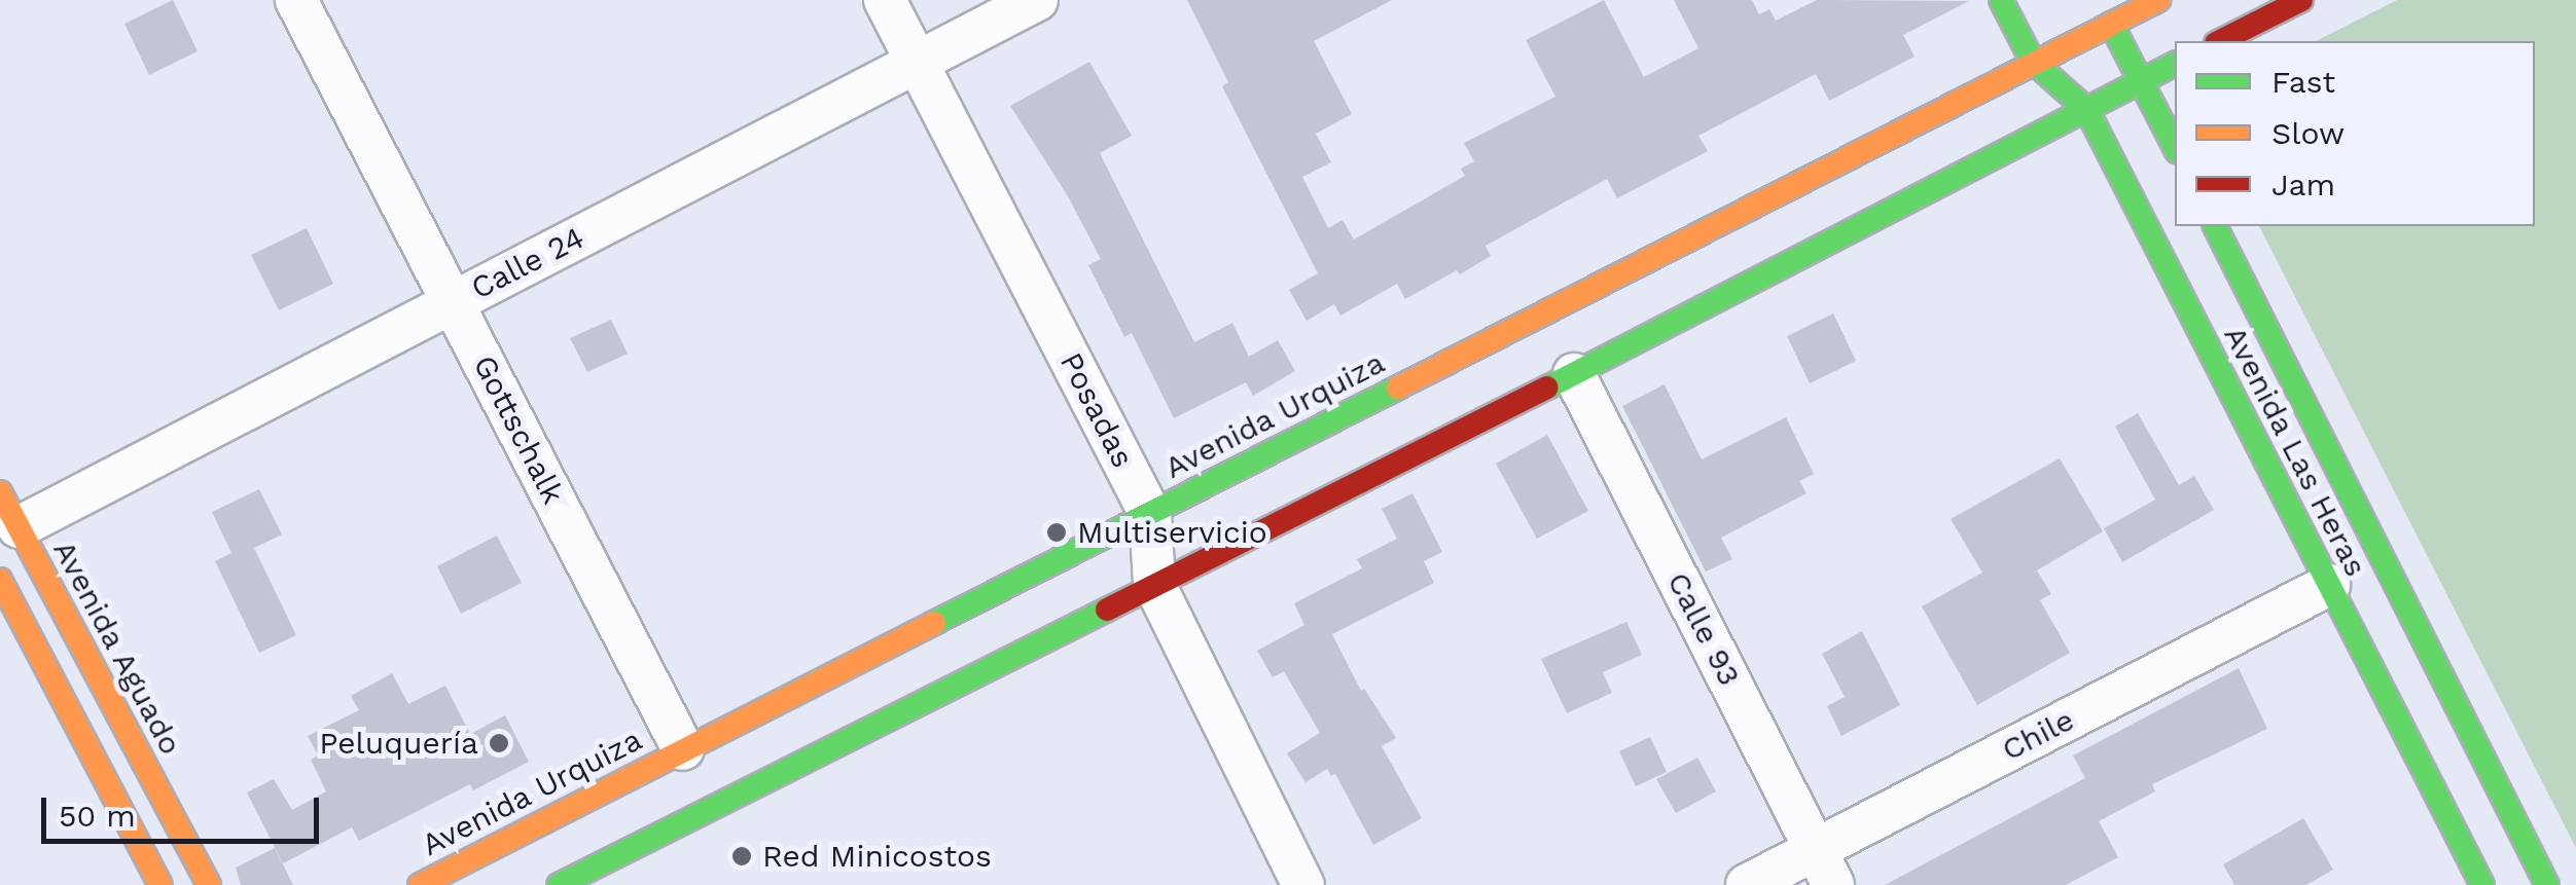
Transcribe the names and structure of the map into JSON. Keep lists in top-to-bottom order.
{
  "streets": {
    "main road": ["Avenida Urquiza", "Avenida Las Heras", "Avenida Aguado"],
    "street": [
      "Calle 24",
      "Posadas",
      "Gottschalk",
      "Calle 93",
      "Chile"
    ]
  },
  "crossings": [
    ["Calle 24", "Posadas"],
    ["Calle 24", "Gottschalk"],
    ["Calle 24", "Avenida Aguado"],
    ["Posadas", "Avenida Urquiza"],
    ["Avenida Urquiza", "Gottschalk"],
    ["Avenida Urquiza", "Avenida Las Heras"],
    ["Avenida Las Heras", "Chile"],
    ["Calle 93", "Chile"]
  ],
  "places": ["Multiservicio", "Peluquería", "Red Minicostos"],
  "legend": ["Fast", "Slow", "Jam"],
  "scale_bar": "50 m"
}
